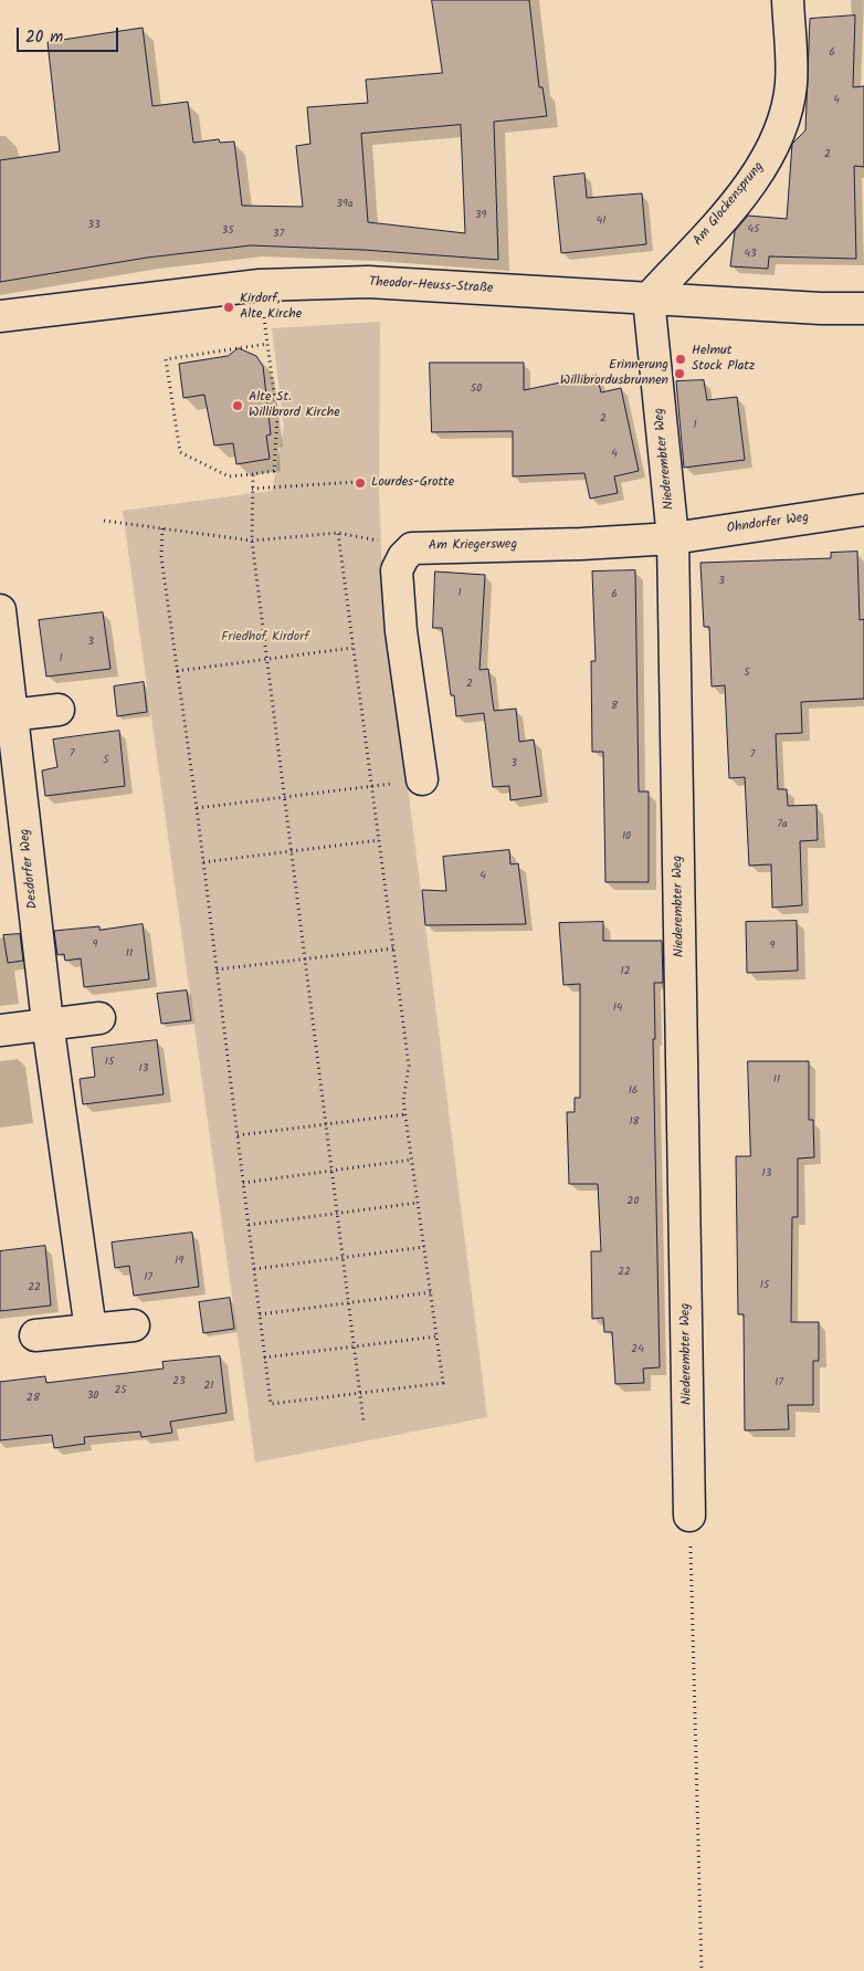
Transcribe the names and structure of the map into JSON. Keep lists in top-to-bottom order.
{
  "streets": {
    "street": [
      "Am Glockensprung",
      "Theodor-Heuss-Straße",
      "Niederembter Weg",
      "Ohndorfer Weg",
      "Am Kriegersweg",
      "Desdorfer Weg"
    ]
  },
  "crossings": [
    ["Am Glockensprung", "Theodor-Heuss-Straße"],
    ["Am Glockensprung", "Niederembter Weg"],
    ["Theodor-Heuss-Straße", "Niederembter Weg"],
    ["Niederembter Weg", "Ohndorfer Weg"],
    ["Niederembter Weg", "Am Kriegersweg"],
    ["Ohndorfer Weg", "Am Kriegersweg"]
  ],
  "parks": ["Friedhof Kirdorf"],
  "places": [
    "Kirdorf, Alte Kirche",
    "Helmut Stock Platz",
    "Erinnerung Willibrordusbrunnen",
    "Alte St. Willibrord Kirche",
    "Lourdes-Grotte"
  ],
  "house_numbers": [
    "6",
    "4",
    "2",
    "39a",
    "39",
    "41",
    "33",
    "45",
    "35",
    "37",
    "43",
    "50",
    "2",
    "1",
    "4",
    "3",
    "1",
    "6",
    "3",
    "1",
    "5",
    "2",
    "8",
    "7",
    "7",
    "5",
    "3",
    "7a",
    "10",
    "4",
    "9",
    "9",
    "11",
    "12",
    "14",
    "15",
    "13",
    "11",
    "16",
    "18",
    "13",
    "20",
    "19",
    "22",
    "17",
    "15",
    "22",
    "24",
    "23",
    "17",
    "21",
    "25",
    "30",
    "28"
  ],
  "scale_bar": "20 m"
}
